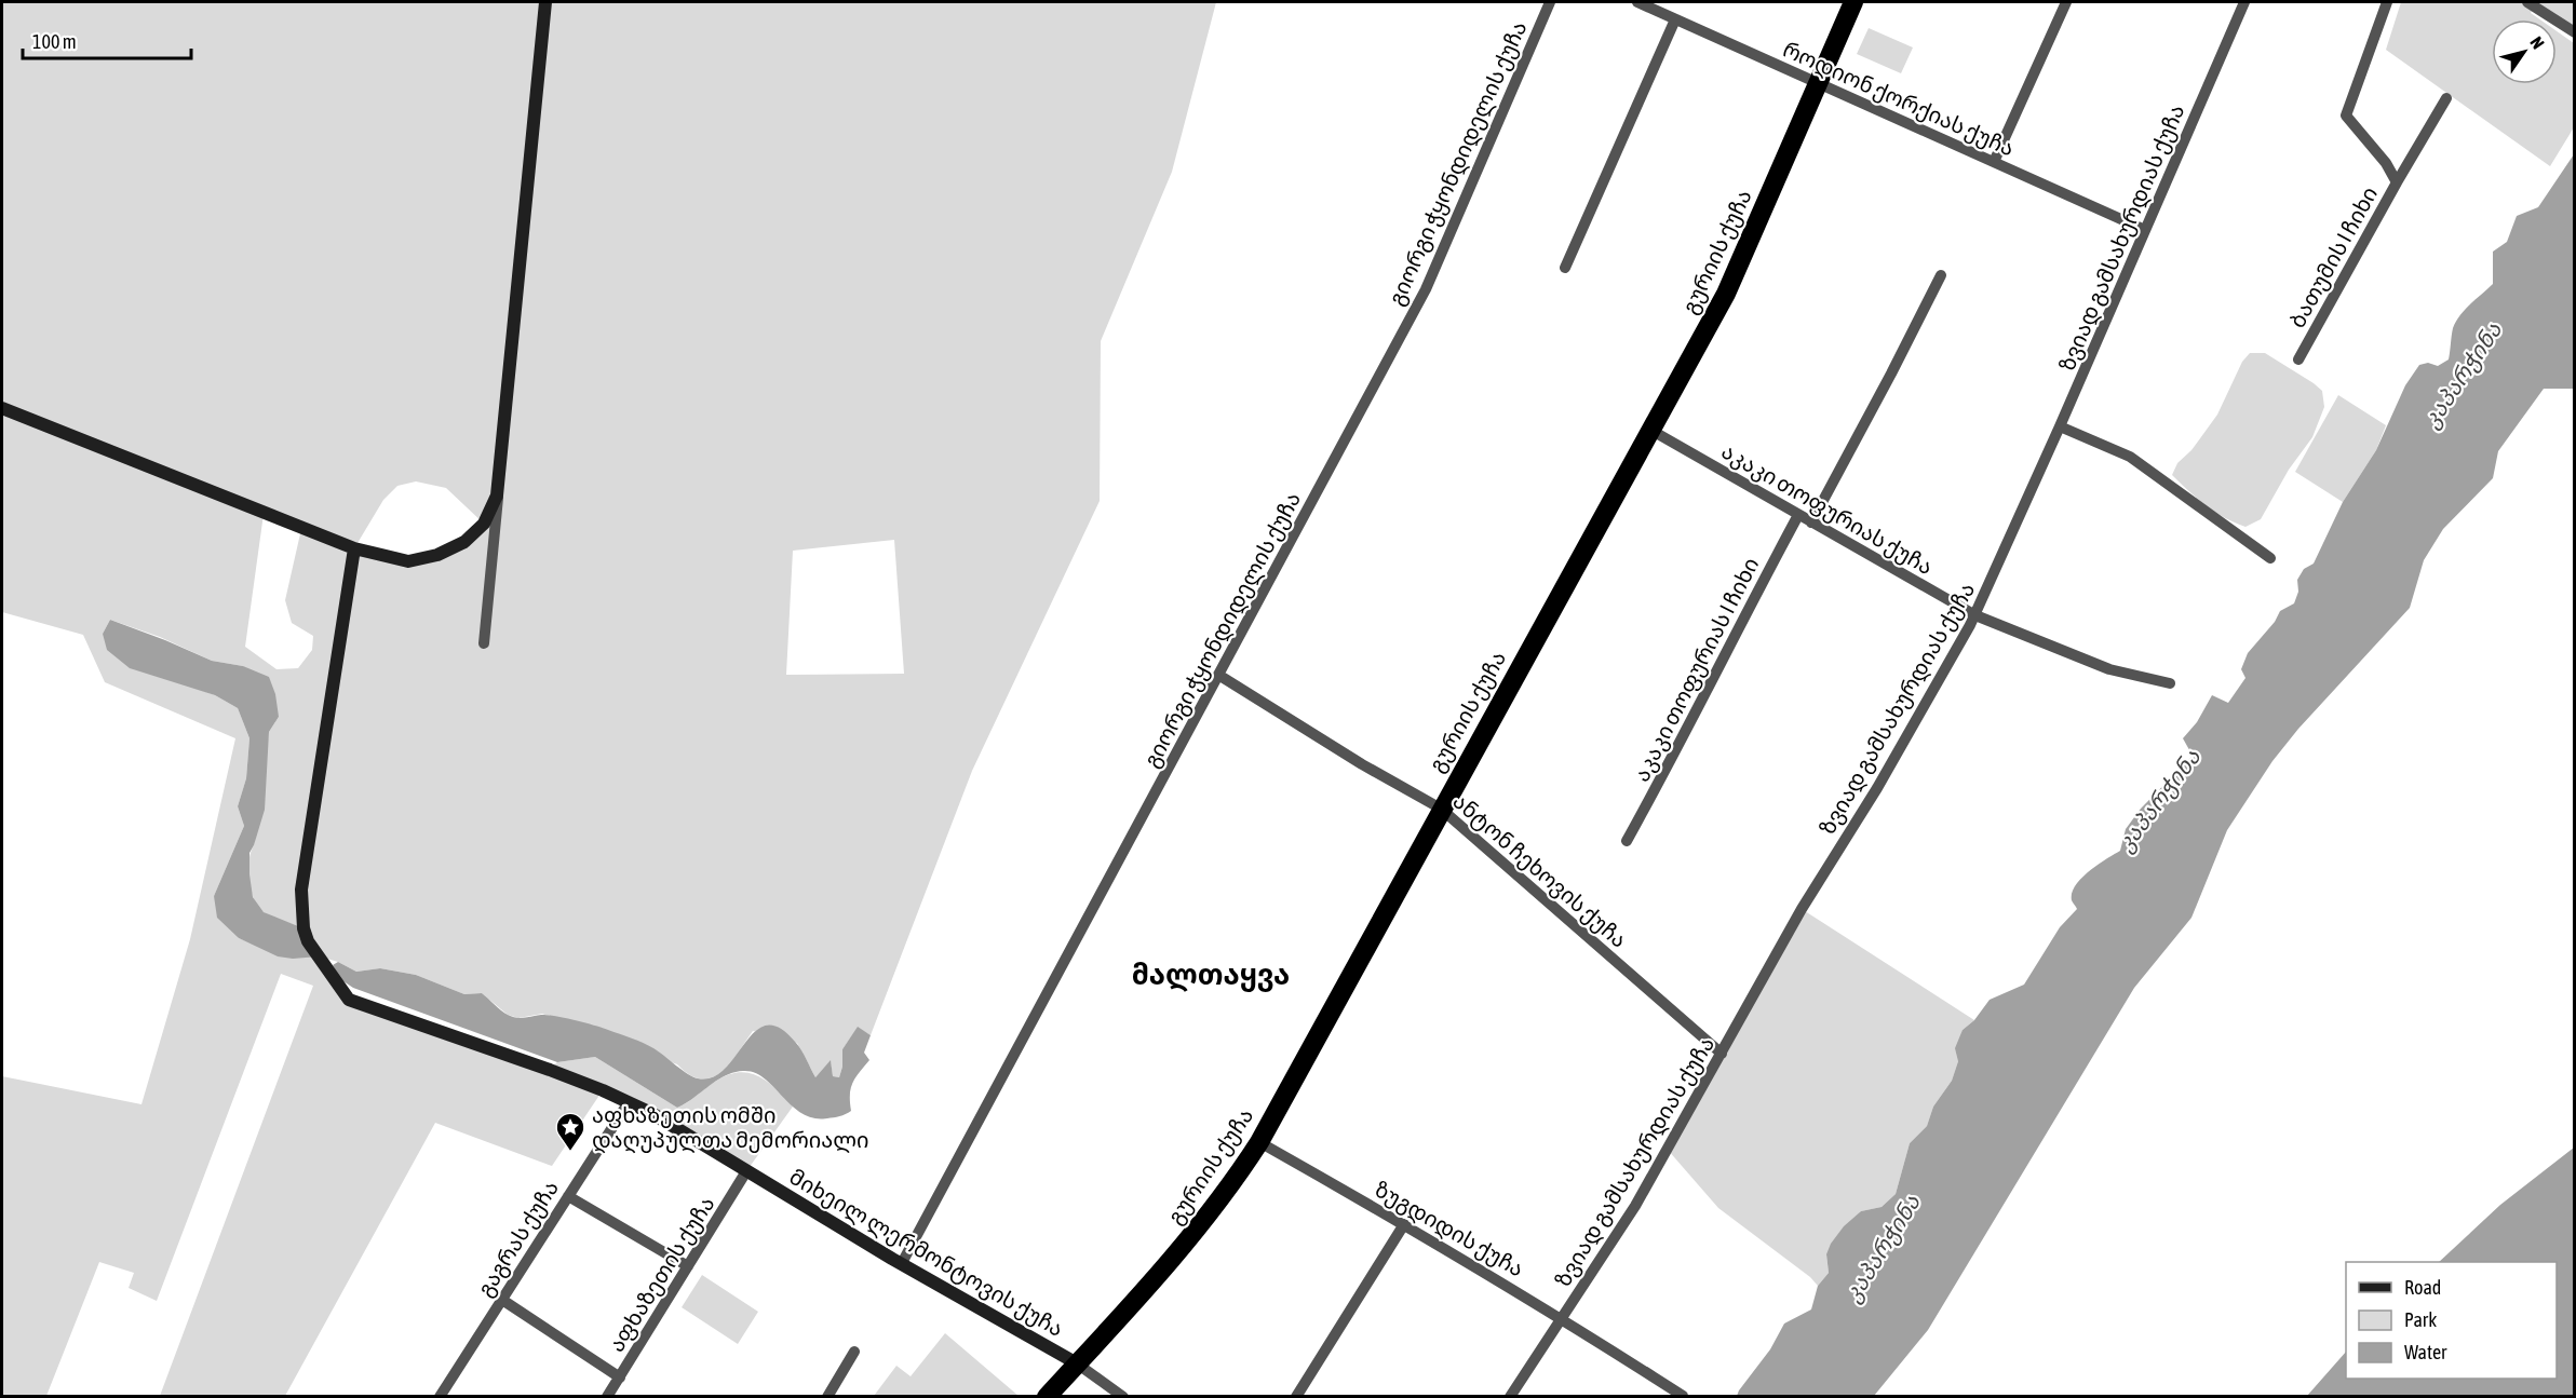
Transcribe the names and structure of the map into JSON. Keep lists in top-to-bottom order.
{
  "streets": {
    "highway": ["გურიის ქუჩა"],
    "street": [
      "როდიონ ქორქიას ქუჩა",
      "გიორგი ჭყონდიდელის ქუჩა",
      "ზვიად გამსახურდიას ქუჩა",
      "ბათუმის I ჩიხი",
      "აკაკი თოფურიას ქუჩა",
      "აკაკი თოფურიას I ჩიხი",
      "ანტონ ჩეხოვის ქუჩა",
      "ზუგდიდის ქუჩა",
      "გაგრას ქუჩა",
      "მიხეილ ლერმონტოვის ქუჩა",
      "აფხაზეთის ქუჩა"
    ]
  },
  "crossings": [
    ["როდიონ ქორქიას ქუჩა", "ზვიად გამსახურდიას ქუჩა"],
    ["როდიონ ქორქიას ქუჩა", "გურიის ქუჩა"],
    ["გიორგი ჭყონდიდელის ქუჩა", "ანტონ ჩეხოვის ქუჩა"],
    ["გიორგი ჭყონდიდელის ქუჩა", "მიხეილ ლერმონტოვის ქუჩა"],
    ["ზვიად გამსახურდიას ქუჩა", "აკაკი თოფურიას ქუჩა"],
    ["ზვიად გამსახურდიას ქუჩა", "ანტონ ჩეხოვის ქუჩა"],
    ["ზვიად გამსახურდიას ქუჩა", "ზუგდიდის ქუჩა"],
    ["გურიის ქუჩა", "აკაკი თოფურიას ქუჩა"],
    ["გურიის ქუჩა", "ანტონ ჩეხოვის ქუჩა"],
    ["გურიის ქუჩა", "ზუგდიდის ქუჩა"],
    ["გურიის ქუჩა", "მიხეილ ლერმონტოვის ქუჩა"],
    ["აკაკი თოფურიას ქუჩა", "აკაკი თოფურიას I ჩიხი"],
    ["გაგრას ქუჩა", "მიხეილ ლერმონტოვის ქუჩა"],
    ["მიხეილ ლერმონტოვის ქუჩა", "აფხაზეთის ქუჩა"]
  ],
  "districts": ["მალთაყვა"],
  "water": ["კაპარჭინა"],
  "places": {
    "place": ["აფხაზეთის ომში დაღუპულთა მემორიალი"]
  },
  "legend": ["Road", "Park", "Water"],
  "scale_bar": "100 m",
  "north": "top right"
}
